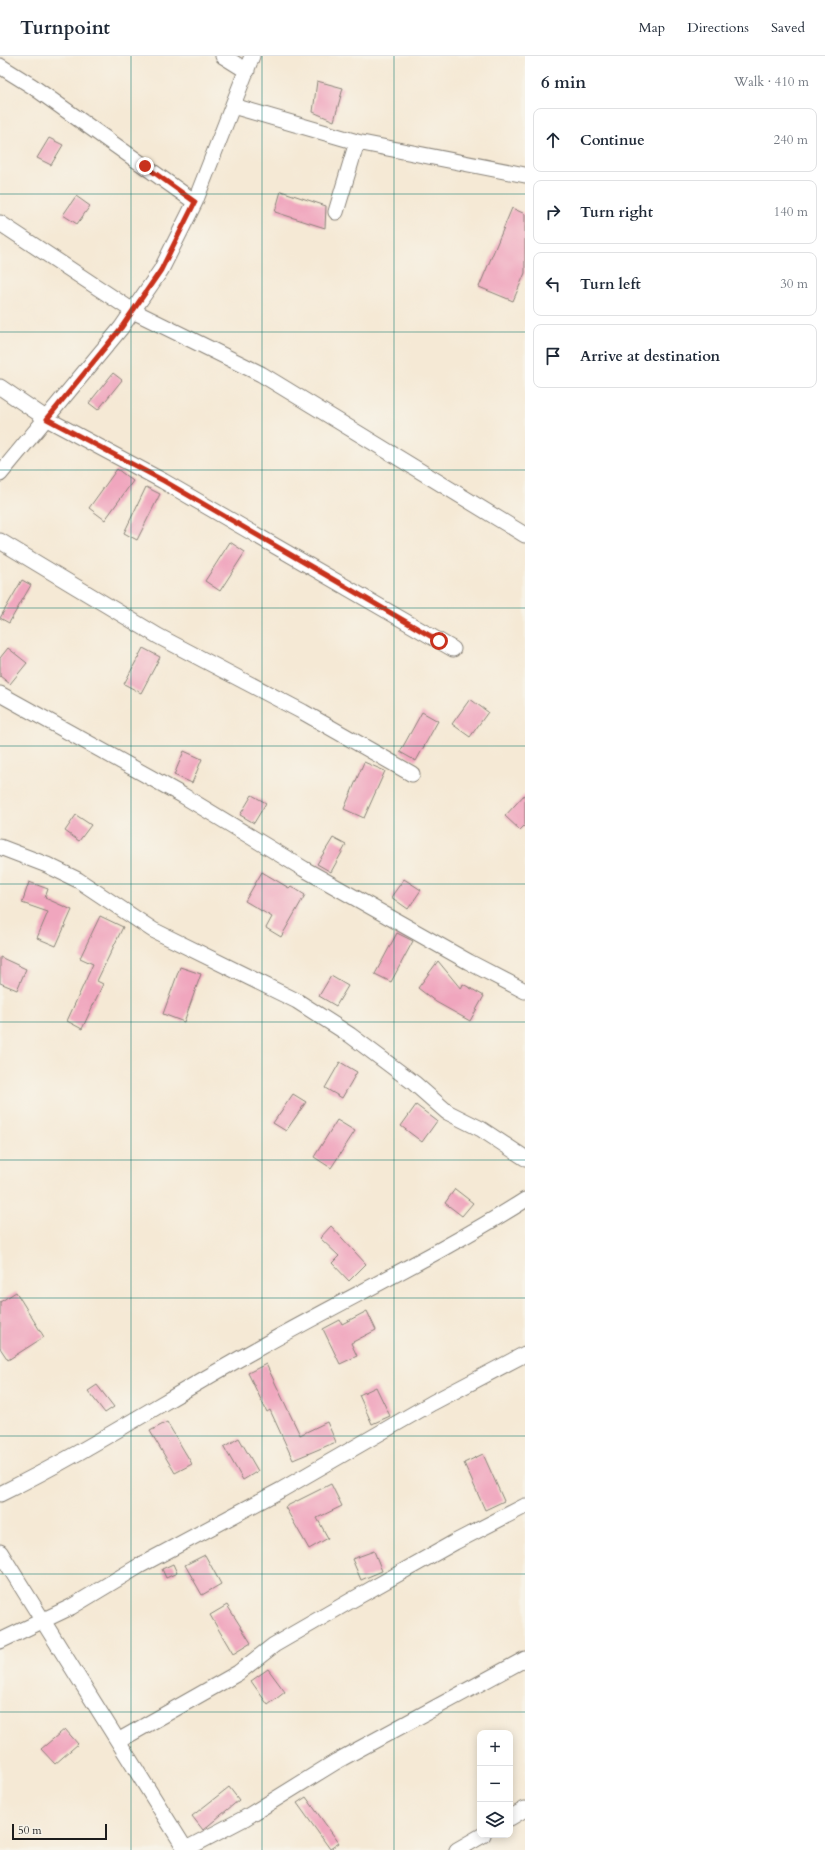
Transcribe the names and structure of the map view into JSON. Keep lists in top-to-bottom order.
{
  "scale_bar": "50 m",
  "page": {
    "header": "Turnpoint",
    "nav": ["Map", "Directions", "Saved"],
    "heading": ["6 min", "Walk · 410 m"],
    "list": [
      ["Continue", "240 m"],
      ["Turn right", "140 m"],
      ["Turn left", "30 m"],
      "Arrive at destination"
    ],
    "map_buttons": ["+", "−"],
    "scale": "50 m"
  }
}
